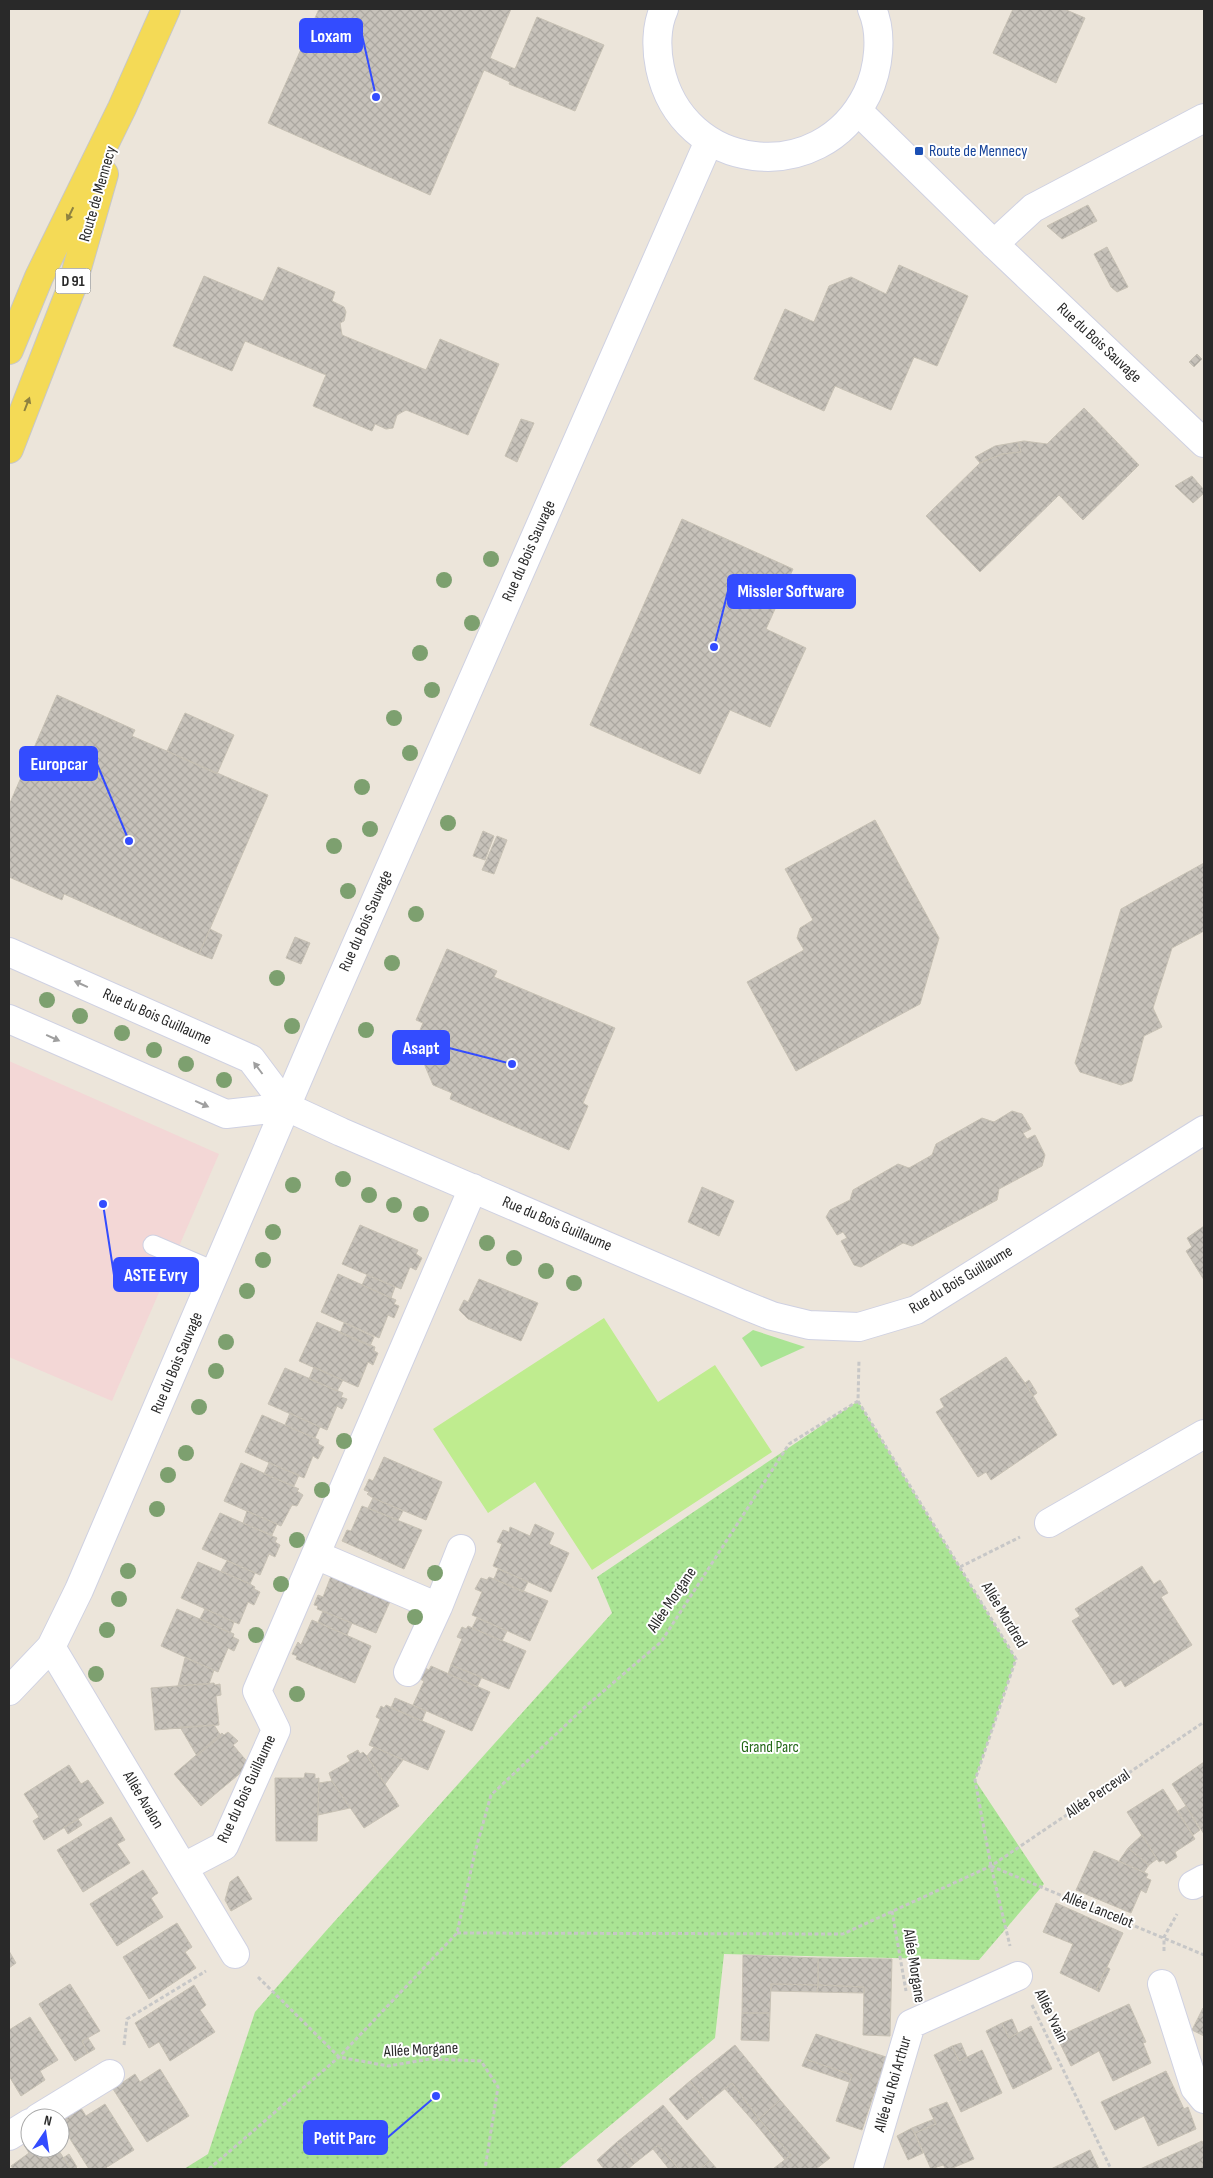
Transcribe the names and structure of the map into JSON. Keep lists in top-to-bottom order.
{
  "streets": {
    "main road": ["Route de Mennecy", "D 91"],
    "street": [
      "Rue du Bois Sauvage",
      "Rue du Bois Guillaume",
      "Allée Avalon",
      "Allée du Roi Arthur"
    ],
    "path": [
      "Allée Morgane",
      "Allée Mordred",
      "Allée Perceval",
      "Allée Lancelot",
      "Allée Yvain"
    ]
  },
  "crossings": [
    ["Rue du Bois Sauvage", "Rue du Bois Guillaume"],
    ["Rue du Bois Sauvage", "Allée Avalon"],
    ["Rue du Bois Guillaume", "Allée Avalon"],
    ["Allée Morgane", "Allée Mordred"],
    ["Allée Morgane", "Allée Perceval"],
    ["Allée Morgane", "Allée Lancelot"],
    ["Allée Morgane", "Allée Yvain"],
    ["Allée Morgane", "Allée du Roi Arthur"],
    ["Allée Mordred", "Allée Perceval"],
    ["Allée Mordred", "Allée Lancelot"],
    ["Allée Mordred", "Allée Yvain"],
    ["Allée Perceval", "Allée Lancelot"],
    ["Allée Perceval", "Allée Yvain"],
    ["Allée Lancelot", "Allée Yvain"],
    ["Allée Yvain", "Allée du Roi Arthur"]
  ],
  "parks": ["Grand Parc"],
  "places": {
    "other": [
      "Loxam",
      "Missler Software",
      "Europcar",
      "Asapt",
      "ASTE Evry",
      "Petit Parc"
    ],
    "transit": ["Route de Mennecy"]
  },
  "north": "top"
}
